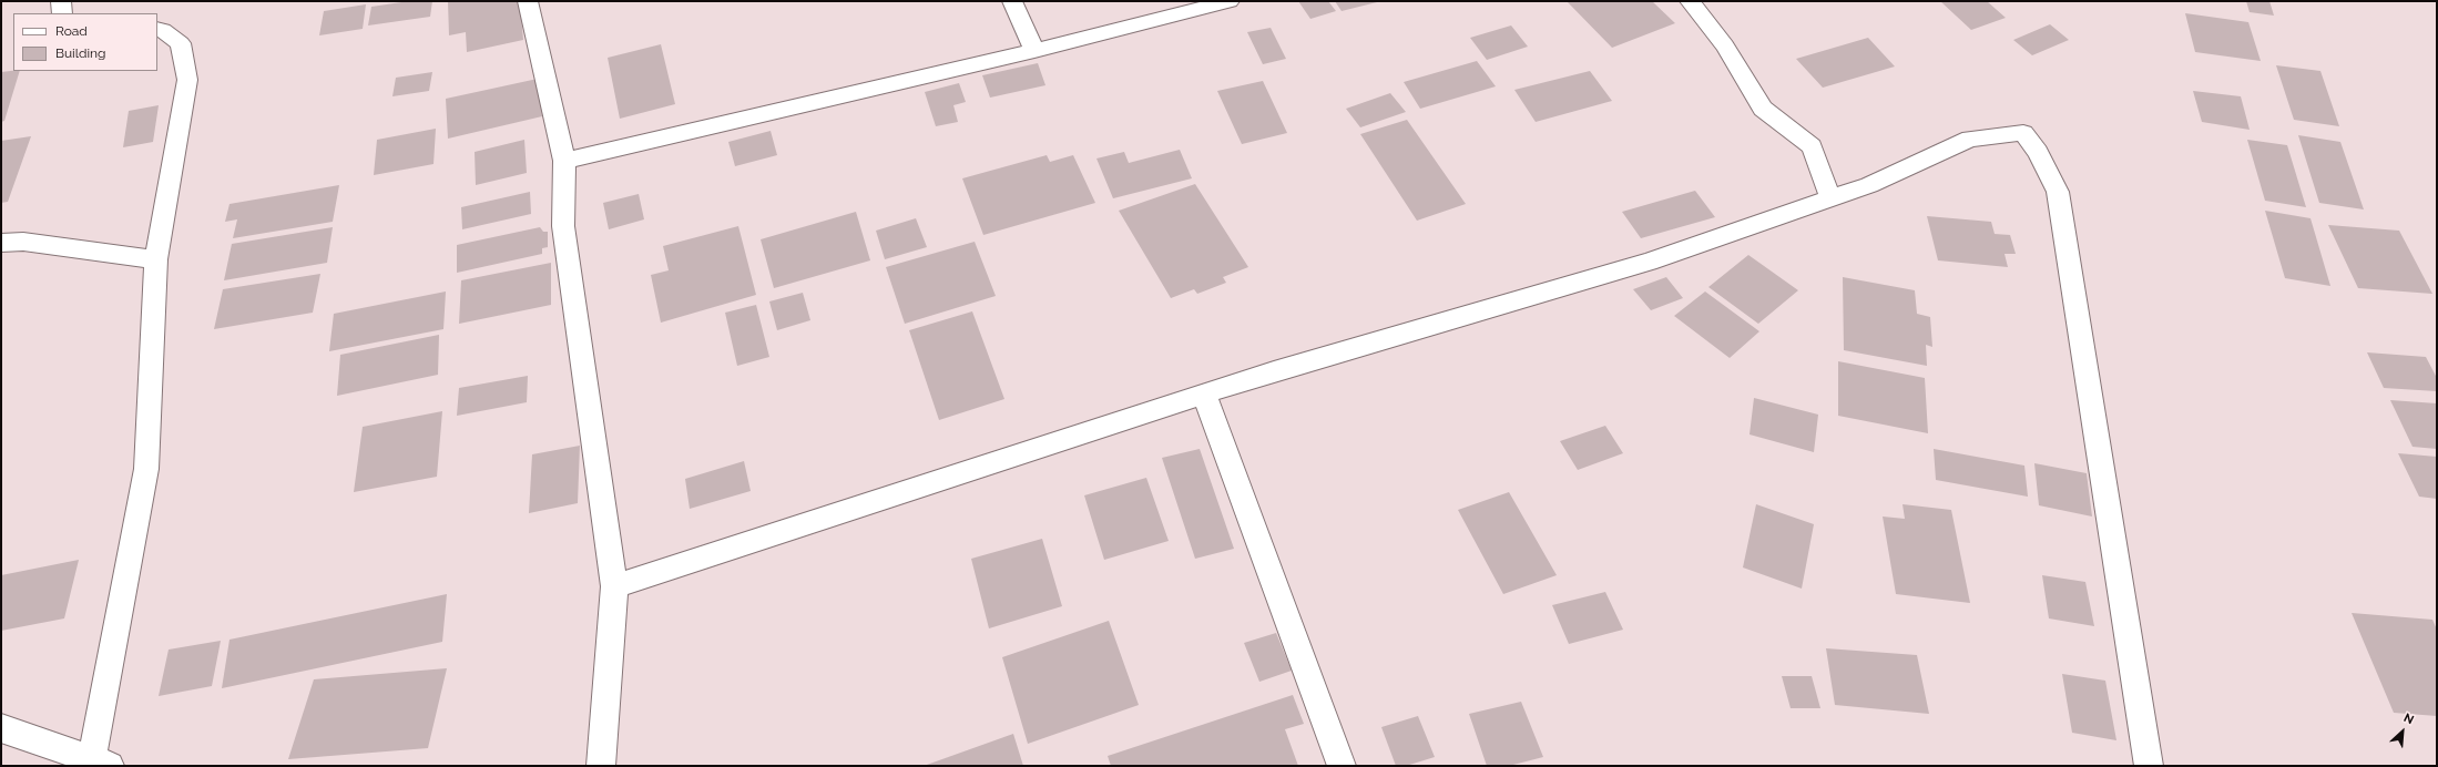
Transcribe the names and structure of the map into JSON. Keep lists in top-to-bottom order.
{
  "legend": ["Road", "Building"],
  "north": "top right"
}
